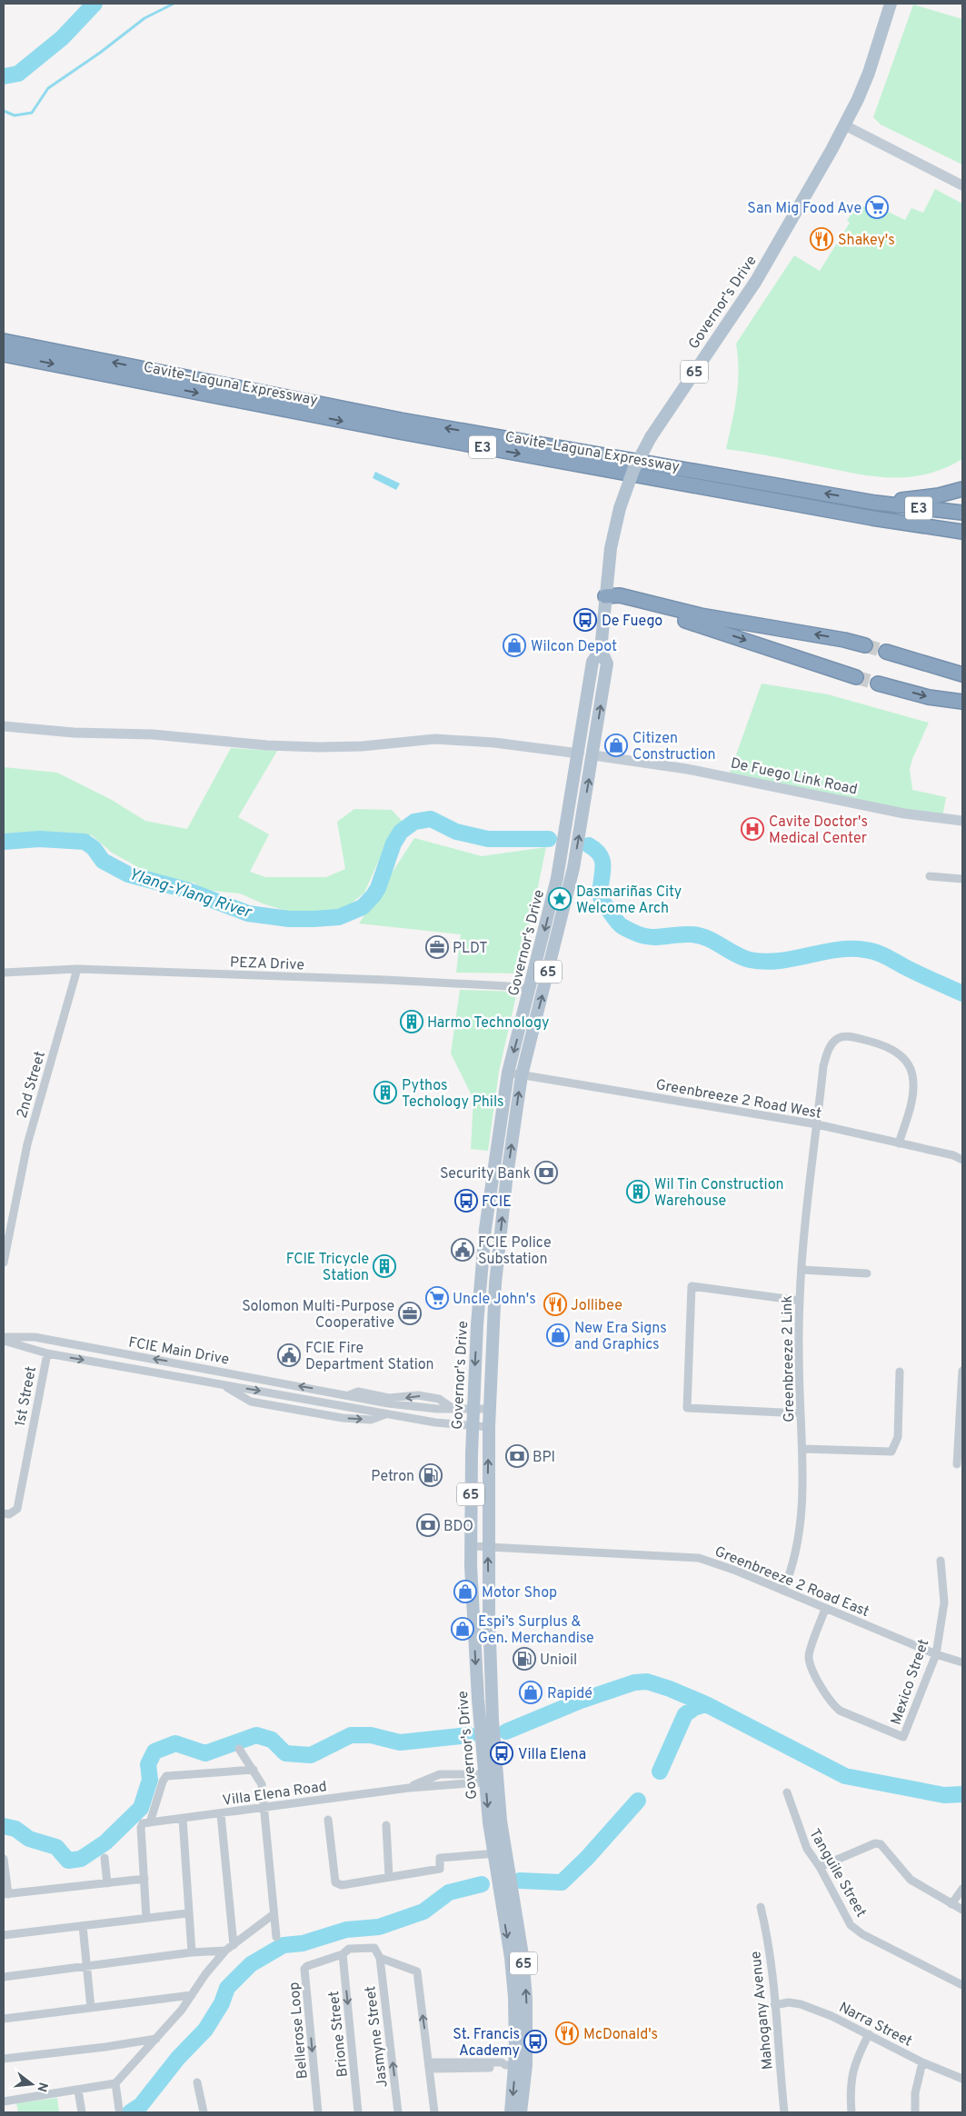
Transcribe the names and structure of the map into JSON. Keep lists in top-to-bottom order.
{
  "streets": {
    "highway": ["Cavite–Laguna Expressway", "E3"],
    "main road": ["Governor's Drive", "65"],
    "street": [
      "De Fuego Link Road",
      "PEZA Drive",
      "2nd Street",
      "Greenbreeze 2 Road West",
      "FCIE Main Drive",
      "Greenbreeze 2 Link",
      "1st Street",
      "Greenbreeze 2 Road East",
      "Mexico Street",
      "Villa Elena Road",
      "Tanguile Street",
      "Mahogany Avenue",
      "Narra Street",
      "Bellerose Loop",
      "Brione Street",
      "Jasmyne Street"
    ]
  },
  "crossings": [
    ["Governor's Drive", "De Fuego Link Road"],
    ["Governor's Drive", "PEZA Drive"],
    ["Governor's Drive", "Greenbreeze 2 Road West"],
    ["Governor's Drive", "FCIE Main Drive"],
    ["Governor's Drive", "Greenbreeze 2 Road East"],
    ["Governor's Drive", "Villa Elena Road"],
    ["PEZA Drive", "2nd Street"],
    ["Greenbreeze 2 Road West", "Greenbreeze 2 Link"],
    ["FCIE Main Drive", "1st Street"],
    ["Greenbreeze 2 Link", "Greenbreeze 2 Road East"],
    ["Greenbreeze 2 Road East", "Mexico Street"],
    ["Mahogany Avenue", "Narra Street"],
    ["Bellerose Loop", "Brione Street"],
    ["Bellerose Loop", "Jasmyne Street"]
  ],
  "one_way": ["Brione Street", "Jasmyne Street"],
  "water": ["Ylang-Ylang River"],
  "places": {
    "supermarket": ["San Mig Food Ave", "Uncle John's"],
    "restaurant": ["Shakey's", "Jollibee", "McDonald's"],
    "bus stop": [
      "De Fuego",
      "FCIE",
      "Villa Elena",
      "St. Francis Academy"
    ],
    "shop": [
      "Wilcon Depot",
      "Citizen Construction",
      "New Era Signs and Graphics",
      "Motor Shop",
      "Espi’s Surplus & Gen. Merchandise",
      "Rapidé"
    ],
    "hospital": ["Cavite Doctor's Medical Center"],
    "place": ["Dasmariñas City Welcome Arch"],
    "office": ["PLDT", "Solomon Multi-Purpose Cooperative"],
    "building": [
      "Harmo Technology",
      "Pythos Techology Phils",
      "Wil Tin Construction Warehouse",
      "FCIE Tricycle Station"
    ],
    "bank": ["Security Bank", "BPI", "BDO"],
    "public building": ["FCIE Police Substation", "FCIE Fire Department Station"],
    "fuel station": ["Petron", "Unioil"]
  },
  "north": "right"
}
